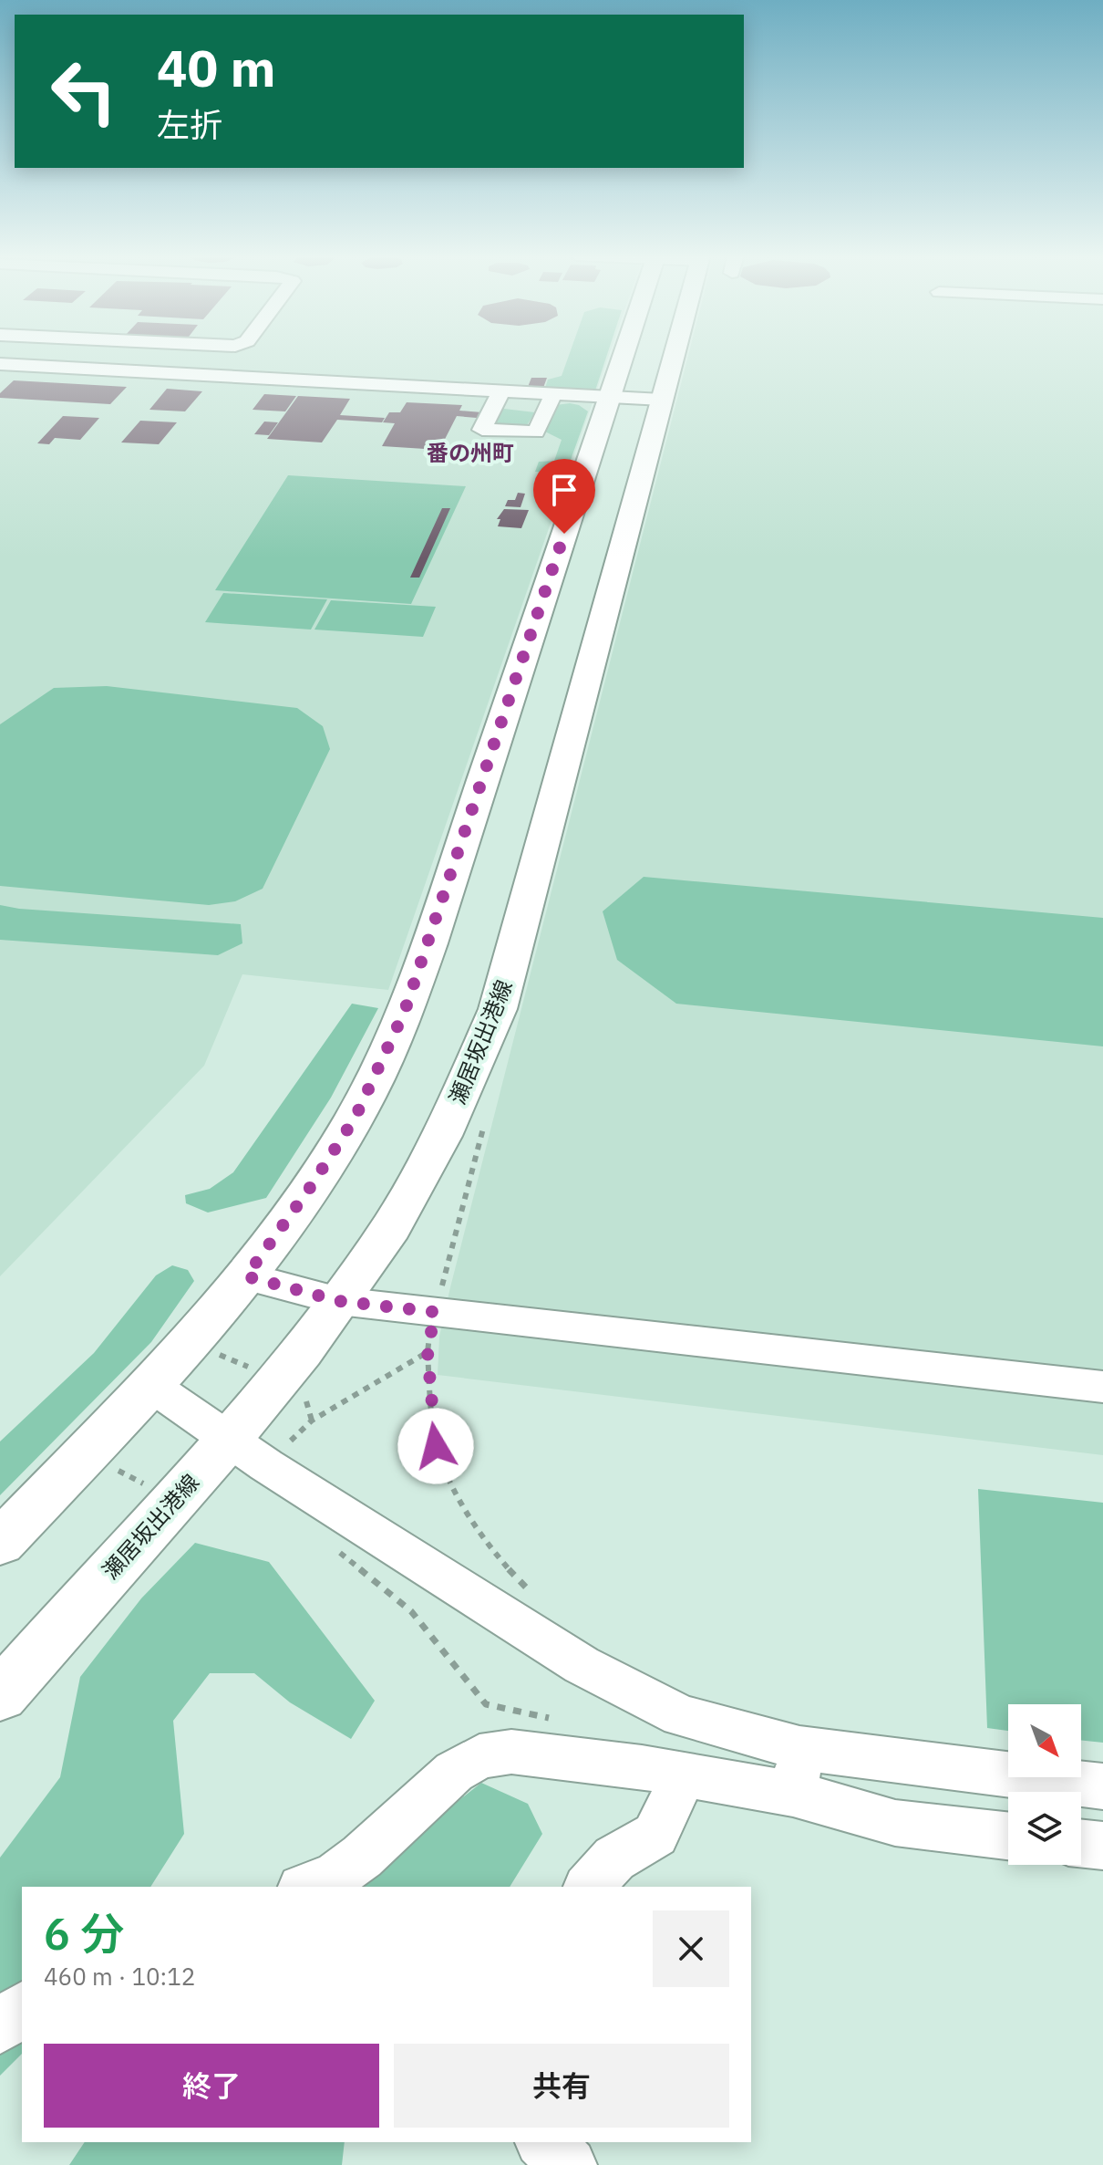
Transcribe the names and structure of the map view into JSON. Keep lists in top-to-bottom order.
{
  "streets": {
    "main road": ["瀬居坂出港線"]
  },
  "districts": ["番の州町"],
  "north": "bottom right",
  "page": {
    "turn": ["40 m", "左折"],
    "heading": ["6 分", "460 m · 10:12"],
    "buttons": ["終了", "共有"]
  }
}
